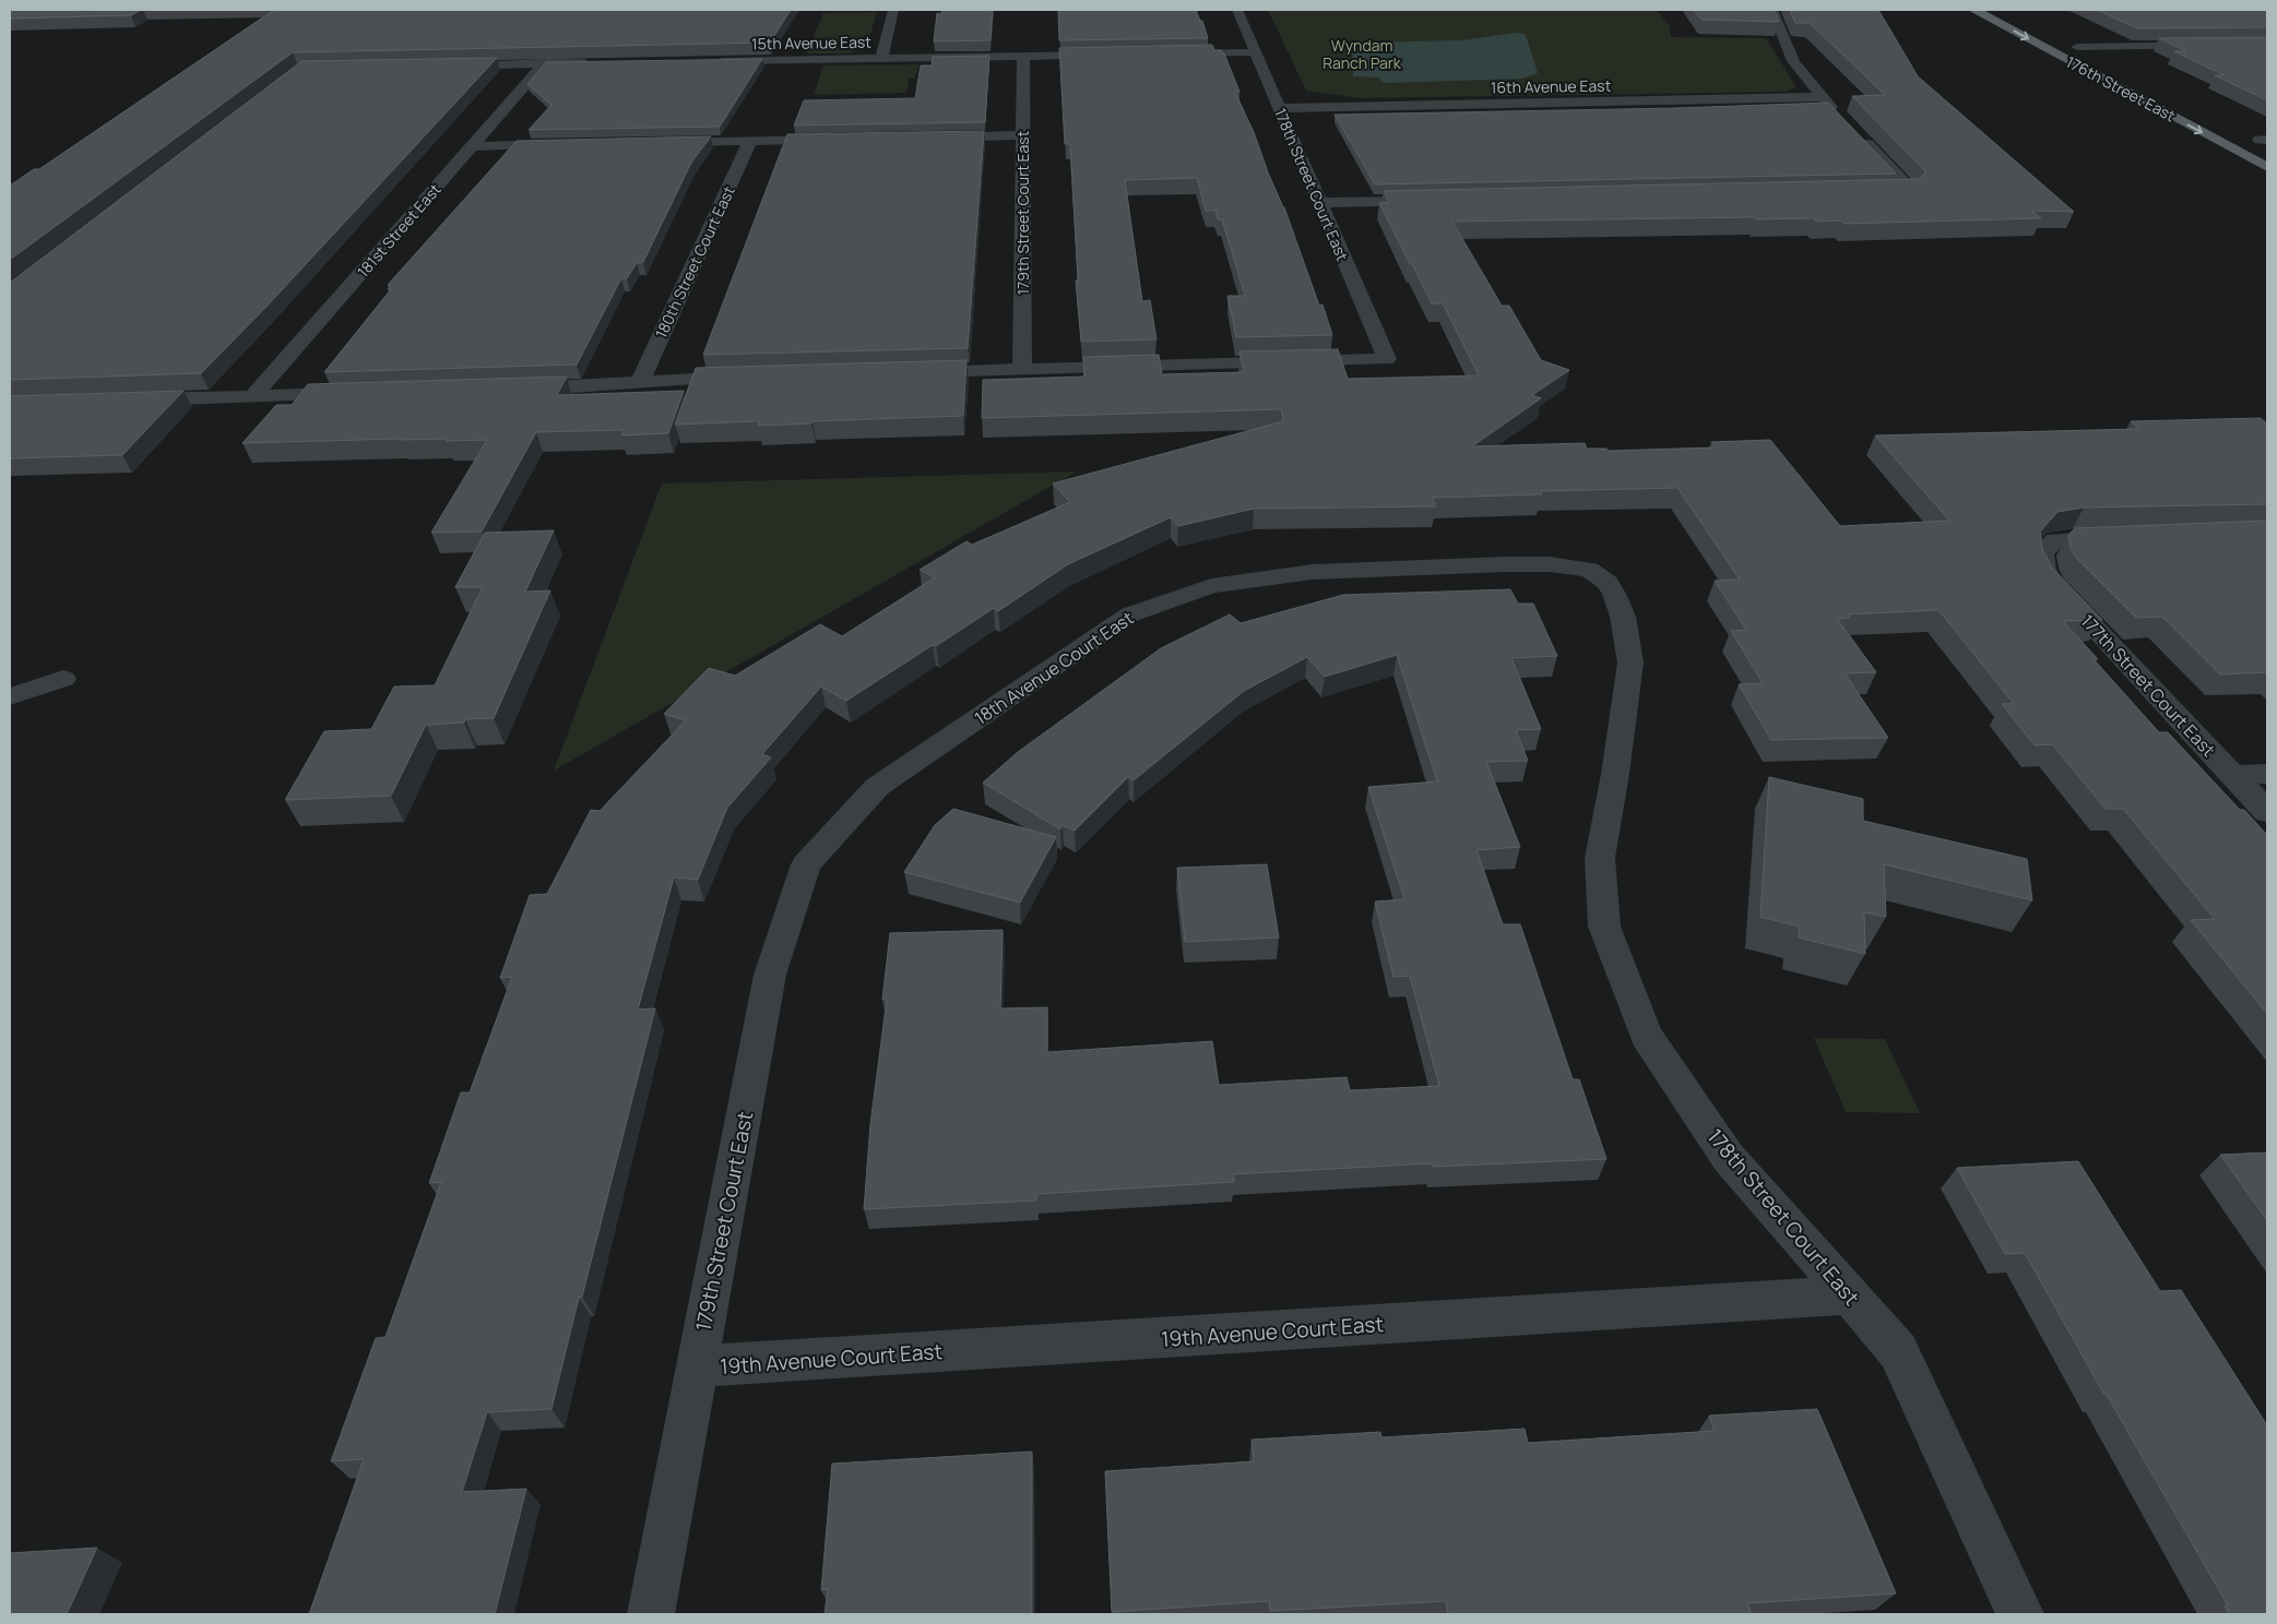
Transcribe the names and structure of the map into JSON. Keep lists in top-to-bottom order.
{
  "streets": {
    "main road": ["176th Street East"],
    "street": [
      "15th Avenue East",
      "16th Avenue East",
      "178th Street Court East",
      "179th Street Court East",
      "181st Street East",
      "180th Street Court East",
      "18th Avenue Court East",
      "177th Street Court East",
      "19th Avenue Court East"
    ]
  },
  "crossings": [
    ["15th Avenue East", "179th Street Court East"],
    ["16th Avenue East", "178th Street Court East"],
    ["178th Street Court East", "179th Street Court East"],
    ["178th Street Court East", "18th Avenue Court East"],
    ["178th Street Court East", "19th Avenue Court East"],
    ["179th Street Court East", "18th Avenue Court East"],
    ["179th Street Court East", "19th Avenue Court East"]
  ],
  "one_way": ["176th Street East"],
  "parks": ["Wyndam Ranch Park"]
}
